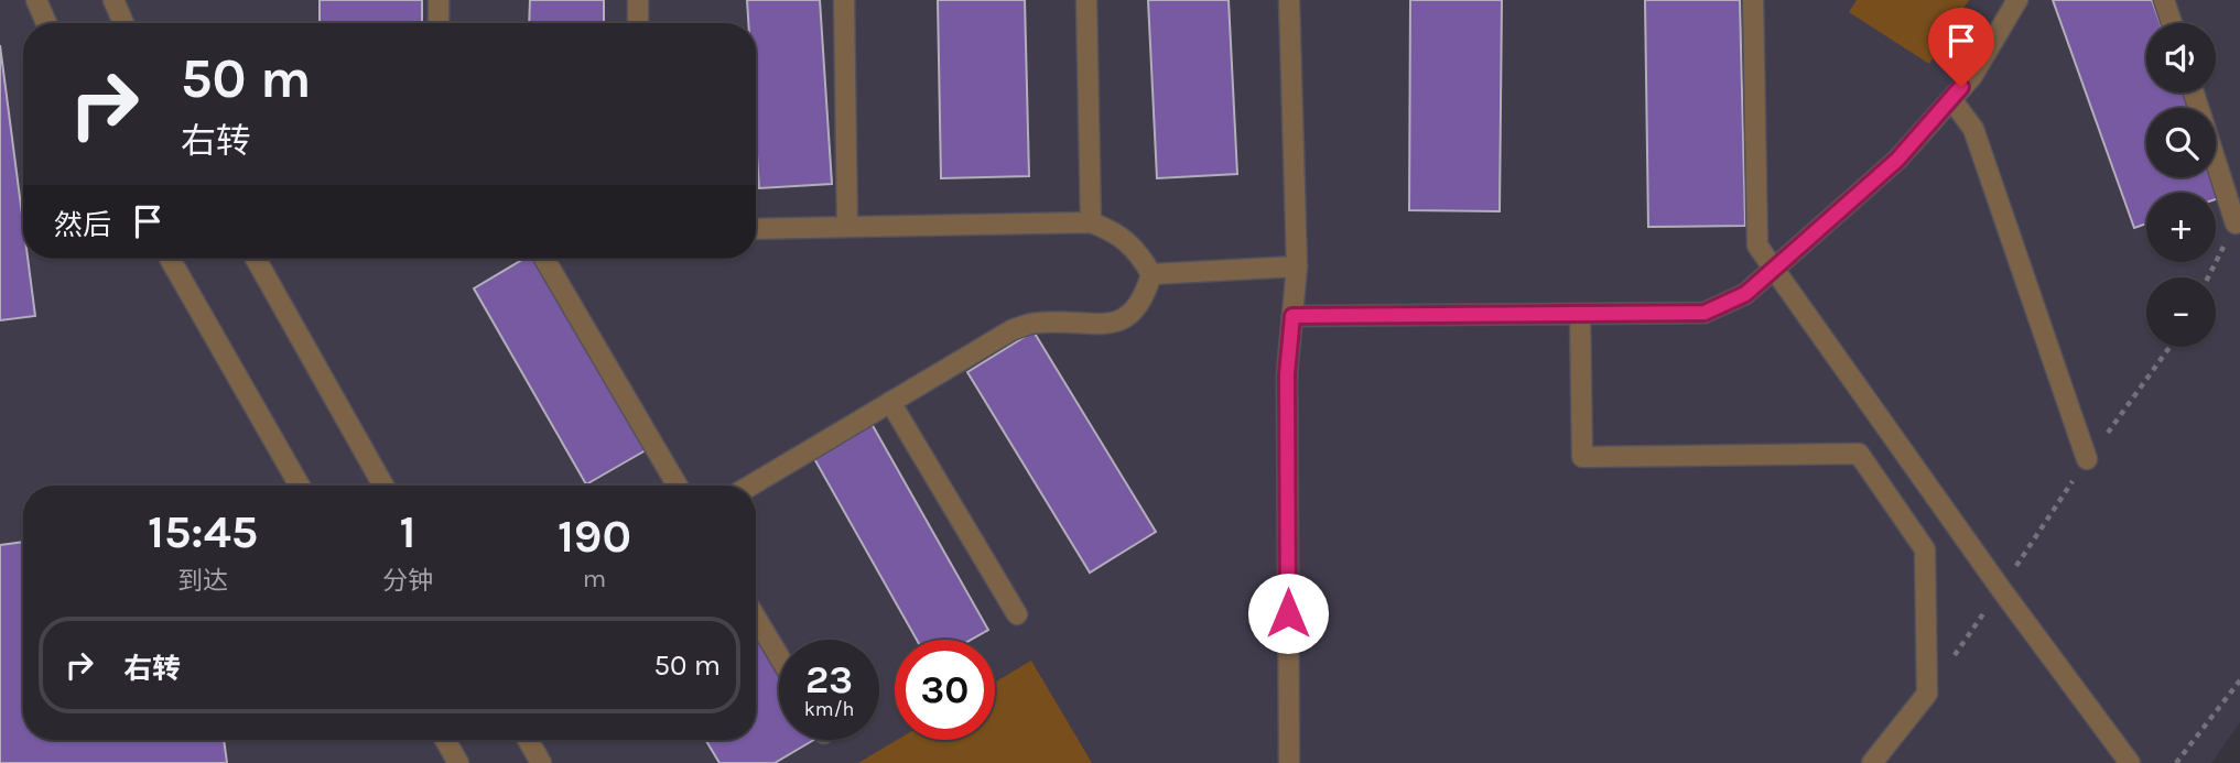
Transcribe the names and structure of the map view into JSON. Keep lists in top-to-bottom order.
{
  "page": {
    "map_buttons": ["+", "−"],
    "turn": ["50 m", "右转"],
    "then": "然后",
    "eta": [
      "15:45",
      "到达",
      "1",
      "分钟",
      "190",
      "m"
    ],
    "list": [
      {
        "name": "右转",
        "value": "50 m"
      }
    ],
    "speed": "23 km/h",
    "limit": "30"
  }
}
